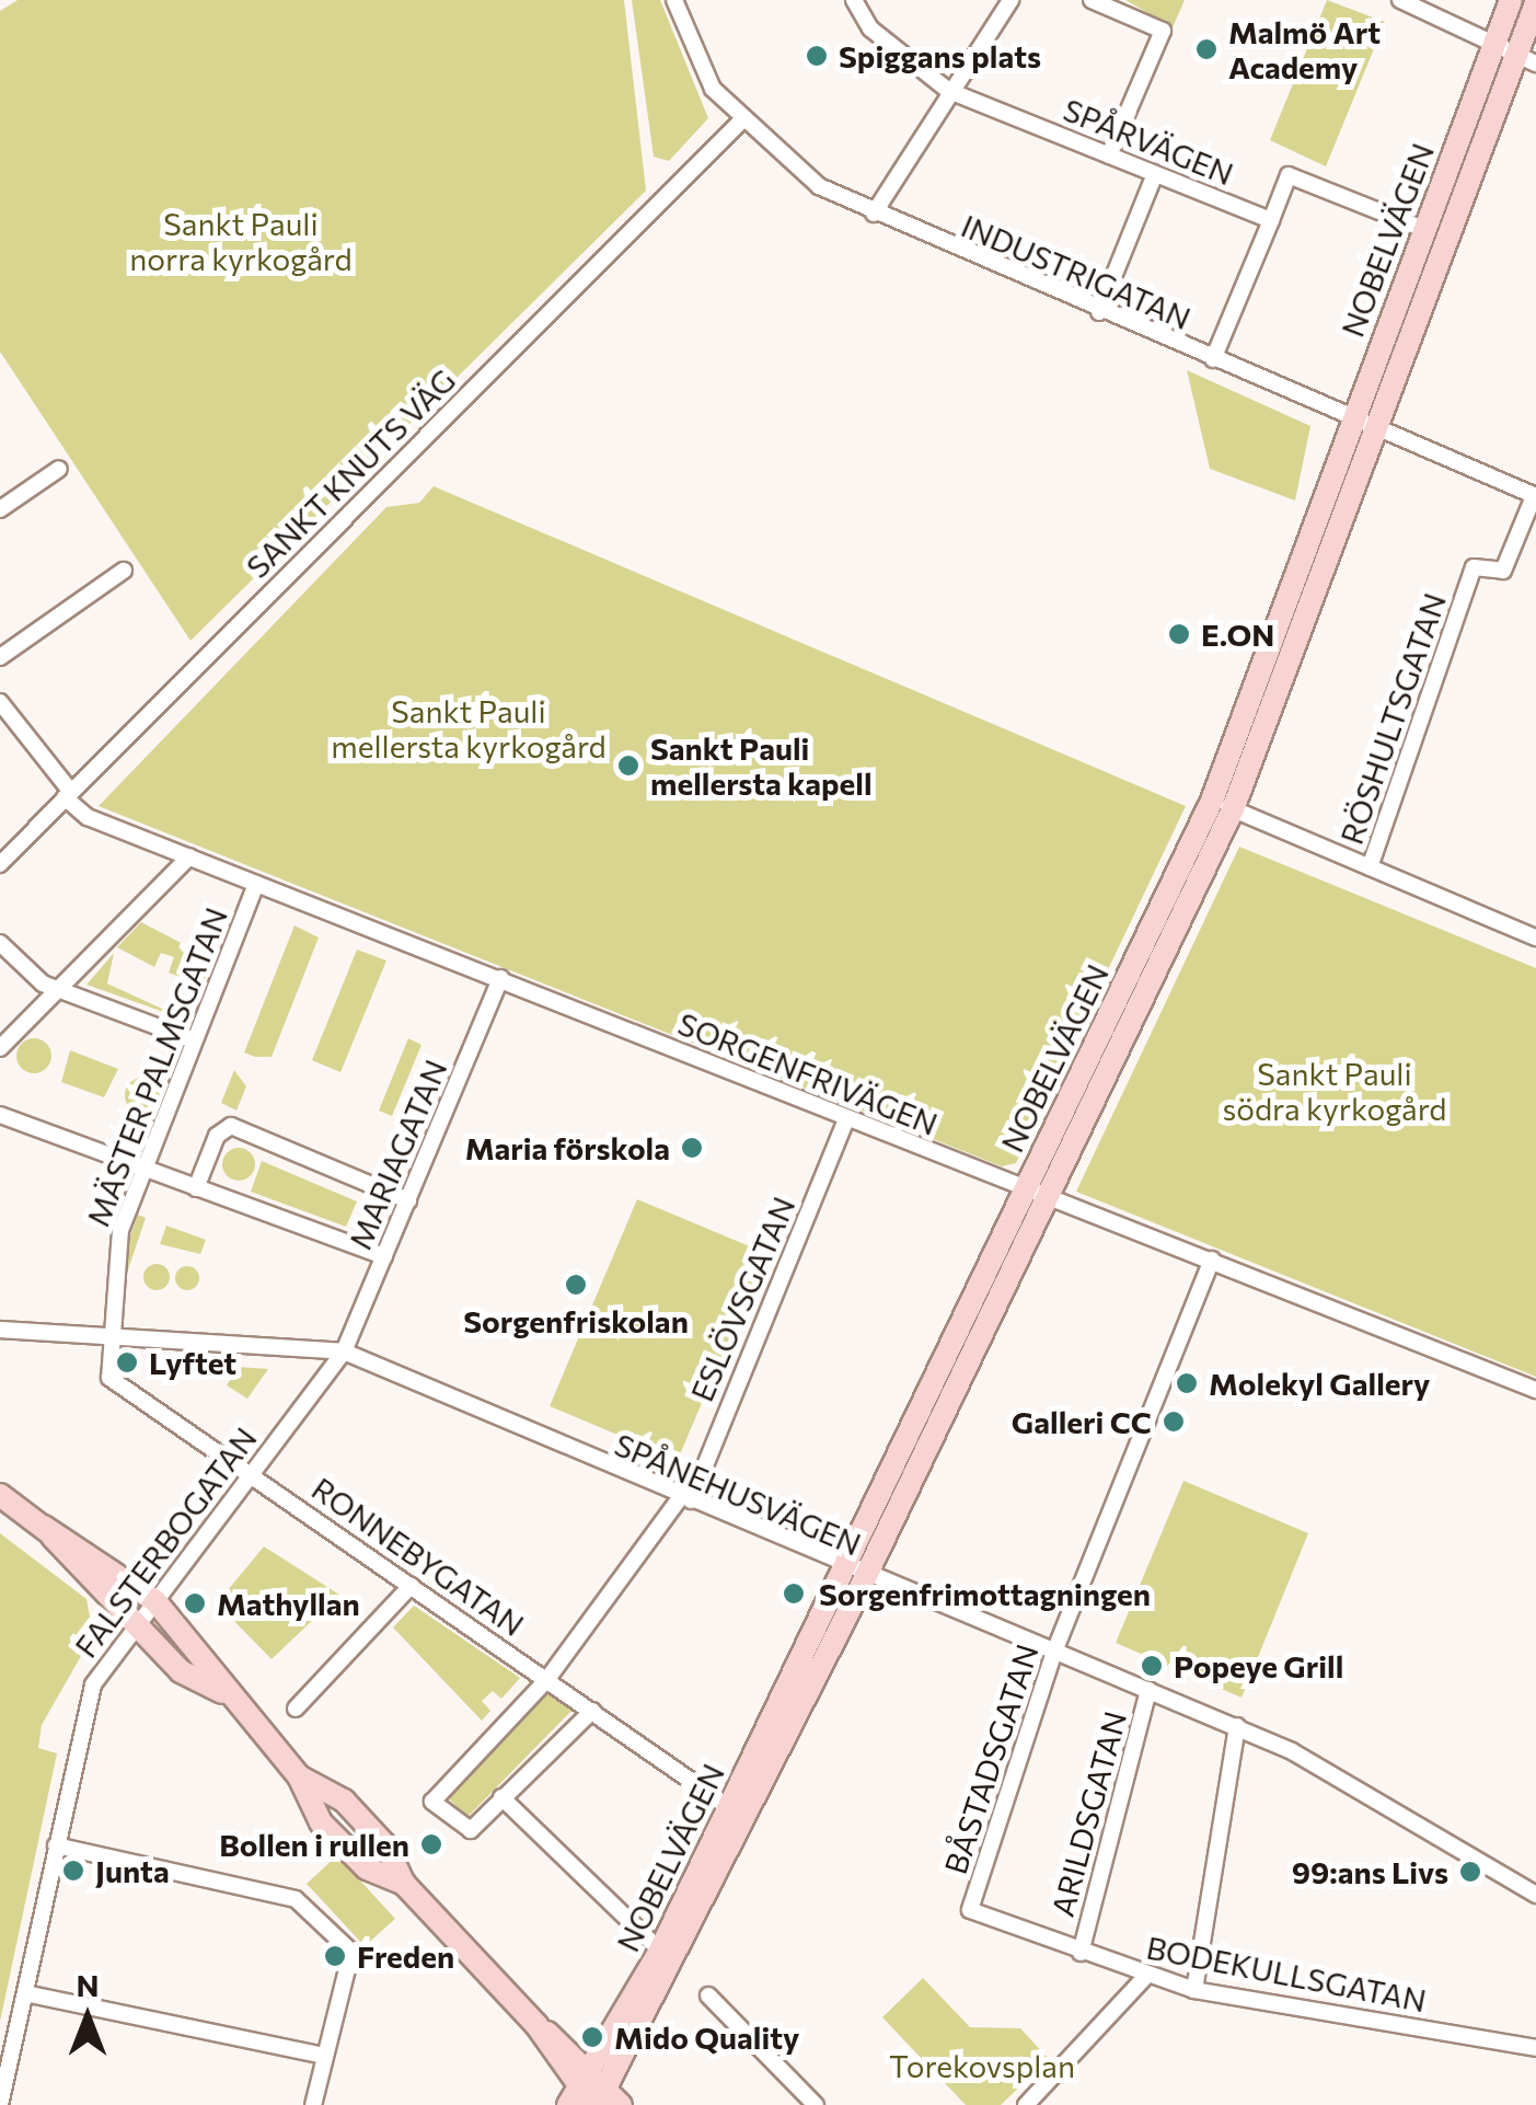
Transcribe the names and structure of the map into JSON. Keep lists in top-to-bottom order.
{
  "streets": {
    "main road": ["NOBELVÄGEN"],
    "street": [
      "SPÅRVÄGEN",
      "INDUSTRIGATAN",
      "SANKT KNUTS VÄG",
      "RÖSHULTSGATAN",
      "MÄSTER PALMSGATAN",
      "SORGENFRIVÄGEN",
      "MARIAGATAN",
      "ESLÖVSGATAN",
      "SPÅNEHUSVÄGEN",
      "FALSTERBOGATAN",
      "RONNEBYGATAN",
      "BÅSTADSGATAN",
      "ARILDSGATAN",
      "BODEKULLSGATAN"
    ]
  },
  "crossings": [
    ["NOBELVÄGEN", "INDUSTRIGATAN"],
    ["NOBELVÄGEN", "SORGENFRIVÄGEN"],
    ["NOBELVÄGEN", "SPÅNEHUSVÄGEN"],
    ["NOBELVÄGEN", "RONNEBYGATAN"],
    ["INDUSTRIGATAN", "SANKT KNUTS VÄG"],
    ["INDUSTRIGATAN", "RÖSHULTSGATAN"],
    ["SANKT KNUTS VÄG", "SORGENFRIVÄGEN"],
    ["MÄSTER PALMSGATAN", "SORGENFRIVÄGEN"],
    ["MÄSTER PALMSGATAN", "SPÅNEHUSVÄGEN"],
    ["MÄSTER PALMSGATAN", "RONNEBYGATAN"],
    ["SORGENFRIVÄGEN", "MARIAGATAN"],
    ["SORGENFRIVÄGEN", "ESLÖVSGATAN"],
    ["SORGENFRIVÄGEN", "BÅSTADSGATAN"],
    ["MARIAGATAN", "SPÅNEHUSVÄGEN"],
    ["MARIAGATAN", "FALSTERBOGATAN"],
    ["ESLÖVSGATAN", "SPÅNEHUSVÄGEN"],
    ["ESLÖVSGATAN", "RONNEBYGATAN"],
    ["SPÅNEHUSVÄGEN", "FALSTERBOGATAN"],
    ["SPÅNEHUSVÄGEN", "RONNEBYGATAN"],
    ["SPÅNEHUSVÄGEN", "BÅSTADSGATAN"],
    ["SPÅNEHUSVÄGEN", "ARILDSGATAN"],
    ["FALSTERBOGATAN", "RONNEBYGATAN"],
    ["BÅSTADSGATAN", "BODEKULLSGATAN"],
    ["ARILDSGATAN", "BODEKULLSGATAN"]
  ],
  "parks": [
    "Sankt Pauli norra kyrkogård",
    "Sankt Pauli mellersta kyrkogård",
    "Sankt Pauli södra kyrkogård",
    "Torekovsplan"
  ],
  "places": [
    "Malmö Art Academy",
    "Spiggans plats",
    "E.ON",
    "Sankt Pauli mellersta kapell",
    "Maria förskola",
    "Sorgenfriskolan",
    "Lyftet",
    "Molekyl Gallery",
    "Galleri CC",
    "Sorgenfrimottagningen",
    "Mathyllan",
    "Popeye Grill",
    "Bollen i rullen",
    "Junta",
    "99:ans Livs",
    "Freden",
    "Mido Quality"
  ],
  "north": "top"
}
